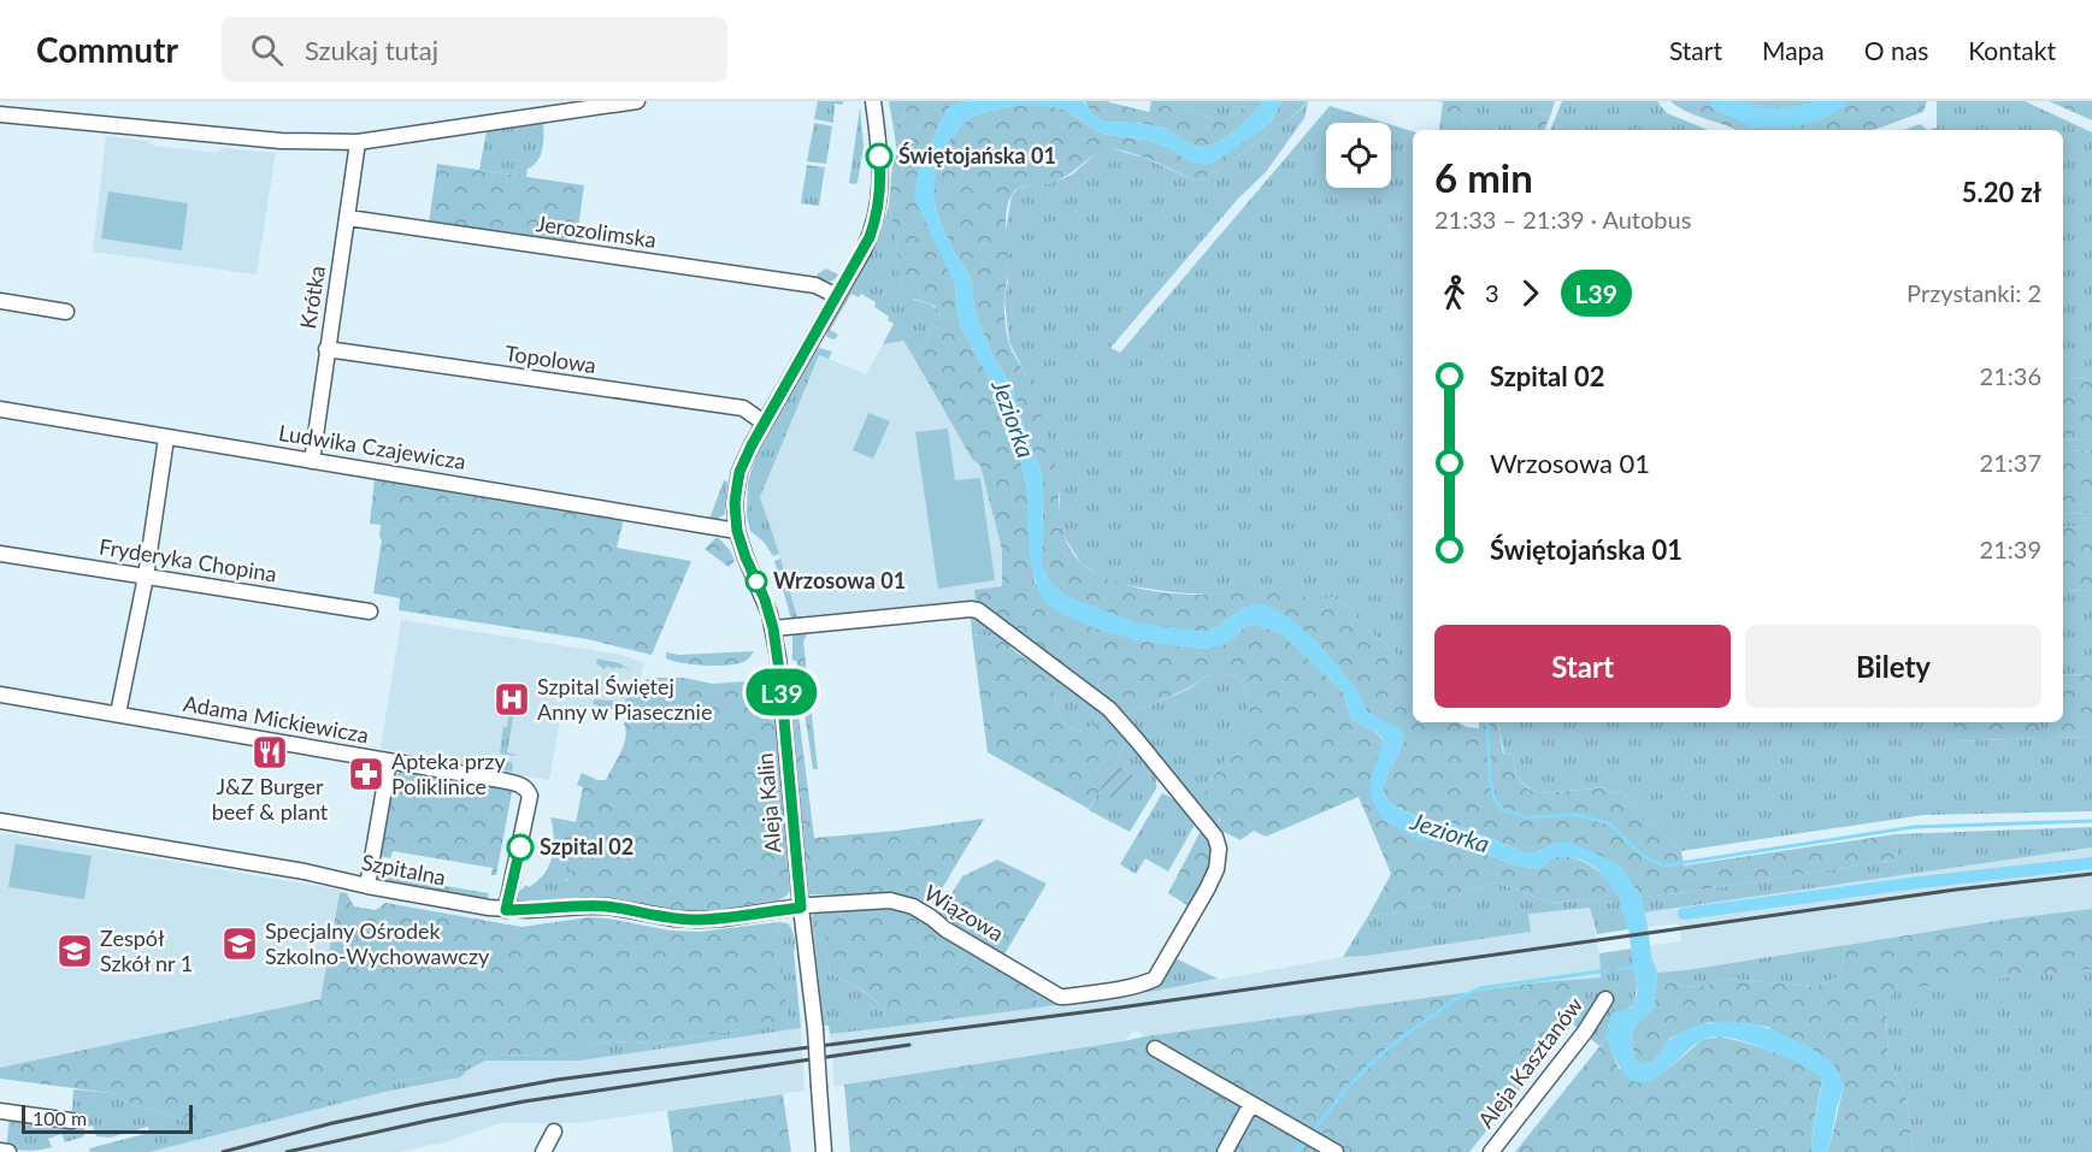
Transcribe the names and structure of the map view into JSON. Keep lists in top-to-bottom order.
{
  "streets": {
    "street": [
      "Jerozolimska",
      "Krótka",
      "Topolowa",
      "Ludwika Czajewicza",
      "Fryderyka Chopina",
      "Adama Mickiewicza",
      "Aleja Kalin",
      "Szpitalna",
      "Wiązowa",
      "Aleja Kasztanów"
    ]
  },
  "crossings": [
    ["Jerozolimska", "Krótka"],
    ["Jerozolimska", "Aleja Kalin"],
    ["Krótka", "Topolowa"],
    ["Krótka", "Ludwika Czajewicza"],
    ["Topolowa", "Aleja Kalin"],
    ["Ludwika Czajewicza", "Aleja Kalin"],
    ["Adama Mickiewicza", "Szpitalna"],
    ["Aleja Kalin", "Szpitalna"],
    ["Aleja Kalin", "Wiązowa"],
    ["Szpitalna", "Wiązowa"]
  ],
  "water": ["Jeziorka"],
  "places": {
    "other": ["Świętojańska 01", "Wrzosowa 01", "Szpital 02"],
    "hospital": ["Szpital Świętej Anny w Piasecznie"],
    "restaurant": ["J&Z Burger beef & plant"],
    "pharmacy": ["Apteka przy Poliklinice"],
    "school or university": ["Specjalny Ośrodek Szkolno-Wychowawczy", "Zespół Szkół nr 1"]
  },
  "lines": ["bus line L39"],
  "scale_bar": "100 m",
  "page": {
    "header": "Commutr",
    "search": "Szukaj tutaj",
    "nav": [
      "Start",
      "Mapa",
      "O nas",
      "Kontakt"
    ],
    "on_map": "L39",
    "heading": ["6 min", "21:33 – 21:39 · Autobus", "5.20 zł"],
    "legs": ["3", "L39", "Przystanki: 2"],
    "list": [
      {
        "name": "Szpital 02",
        "value": "21:36"
      },
      {
        "name": "Wrzosowa 01",
        "value": "21:37"
      },
      {
        "name": "Świętojańska 01",
        "value": "21:39"
      }
    ],
    "buttons": ["Start", "Bilety"],
    "scale": "100 m"
  }
}
